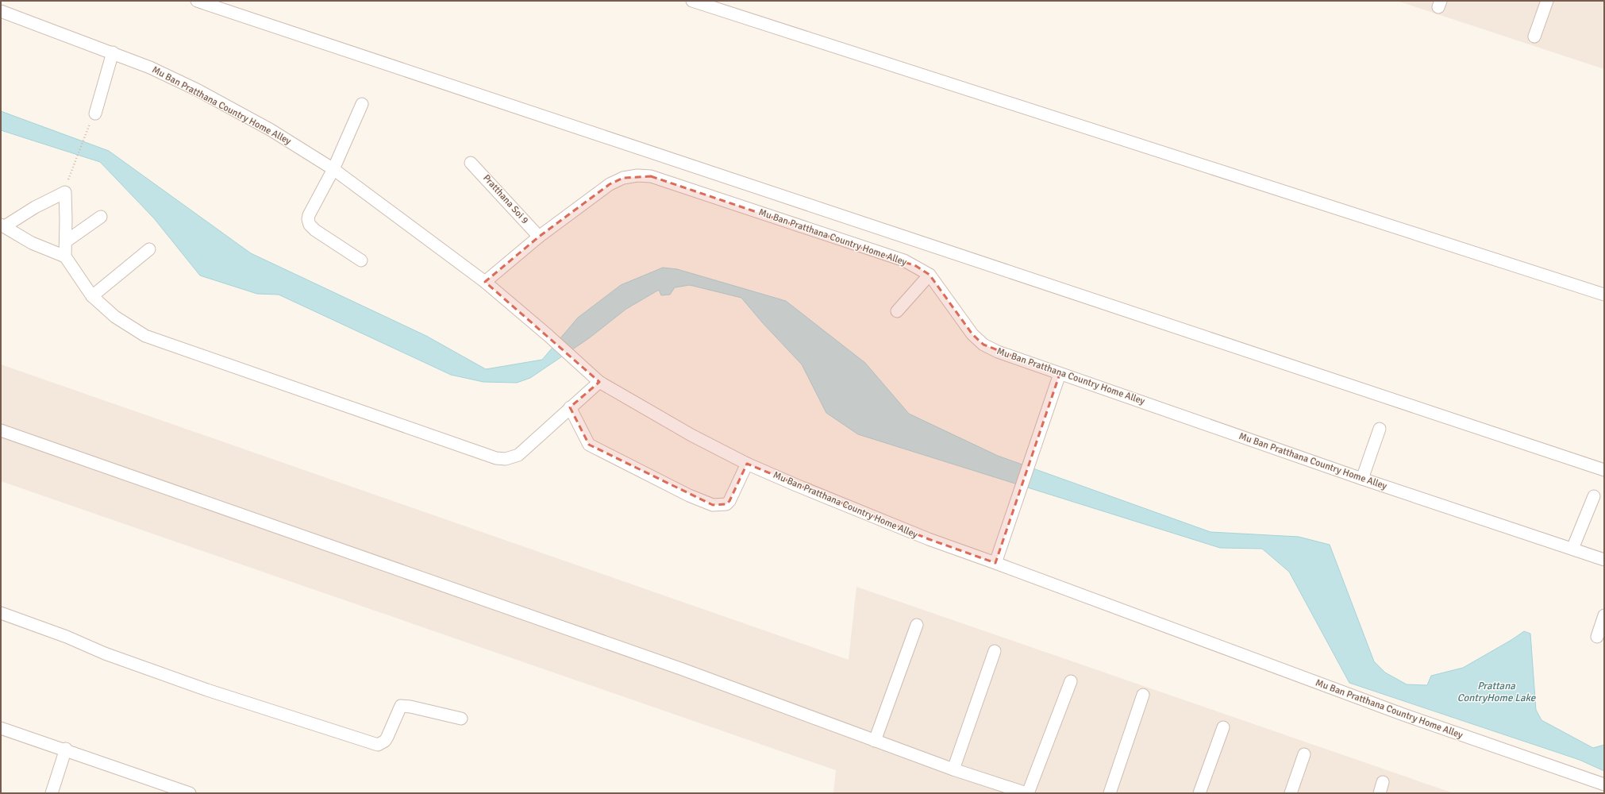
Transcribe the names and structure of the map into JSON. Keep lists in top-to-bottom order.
{
  "streets": {
    "street": ["Mu Ban Pratthana Country Home Alley", "Pratthana Soi 9"]
  },
  "crossings": [
    ["Mu Ban Pratthana Country Home Alley", "Pratthana Soi 9"]
  ],
  "water": ["Prattana ContryHome Lake"]
}
